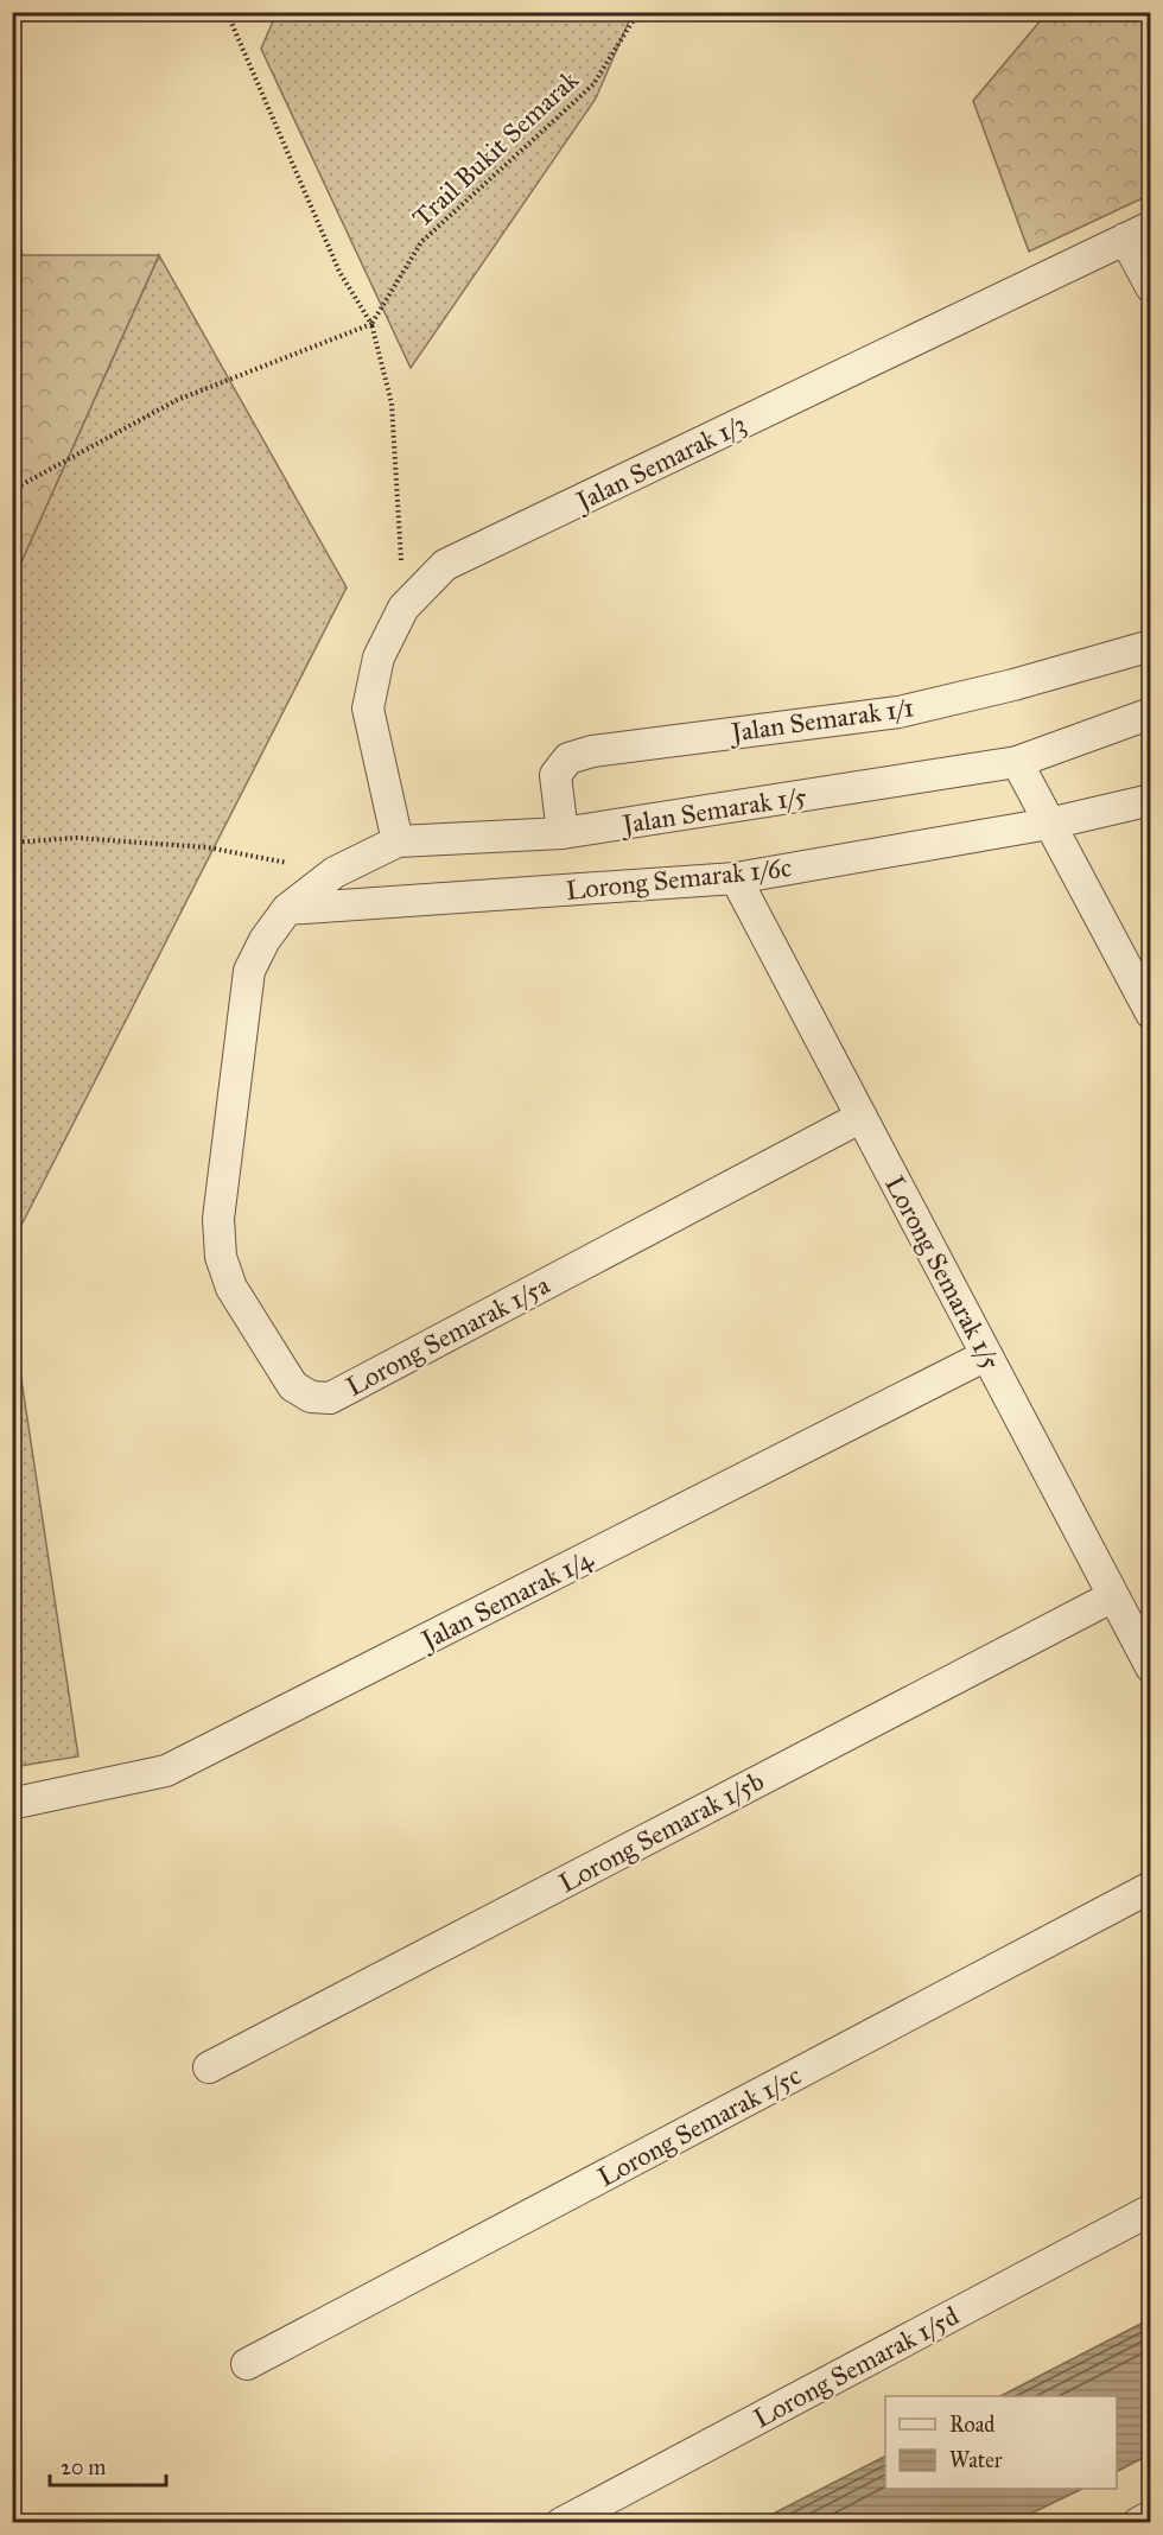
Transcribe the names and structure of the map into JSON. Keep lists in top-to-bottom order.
{
  "streets": {
    "street": [
      "Jalan Semarak 1/3",
      "Jalan Semarak 1/1",
      "Jalan Semarak 1/5",
      "Lorong Semarak 1/6c",
      "Lorong Semarak 1/5",
      "Lorong Semarak 1/5a",
      "Jalan Semarak 1/4",
      "Lorong Semarak 1/5b",
      "Lorong Semarak 1/5c",
      "Lorong Semarak 1/5d"
    ],
    "path": ["Trail Bukit Semarak"]
  },
  "crossings": [
    ["Jalan Semarak 1/3", "Jalan Semarak 1/5"],
    ["Jalan Semarak 1/1", "Jalan Semarak 1/5"],
    ["Jalan Semarak 1/5", "Lorong Semarak 1/6c"],
    ["Jalan Semarak 1/5", "Lorong Semarak 1/5a"],
    ["Lorong Semarak 1/6c", "Lorong Semarak 1/5"],
    ["Lorong Semarak 1/6c", "Lorong Semarak 1/5a"],
    ["Lorong Semarak 1/5", "Lorong Semarak 1/5a"],
    ["Lorong Semarak 1/5", "Jalan Semarak 1/4"],
    ["Lorong Semarak 1/5", "Lorong Semarak 1/5b"]
  ],
  "legend": ["Road", "Water"],
  "scale_bar": "20 m"
}
